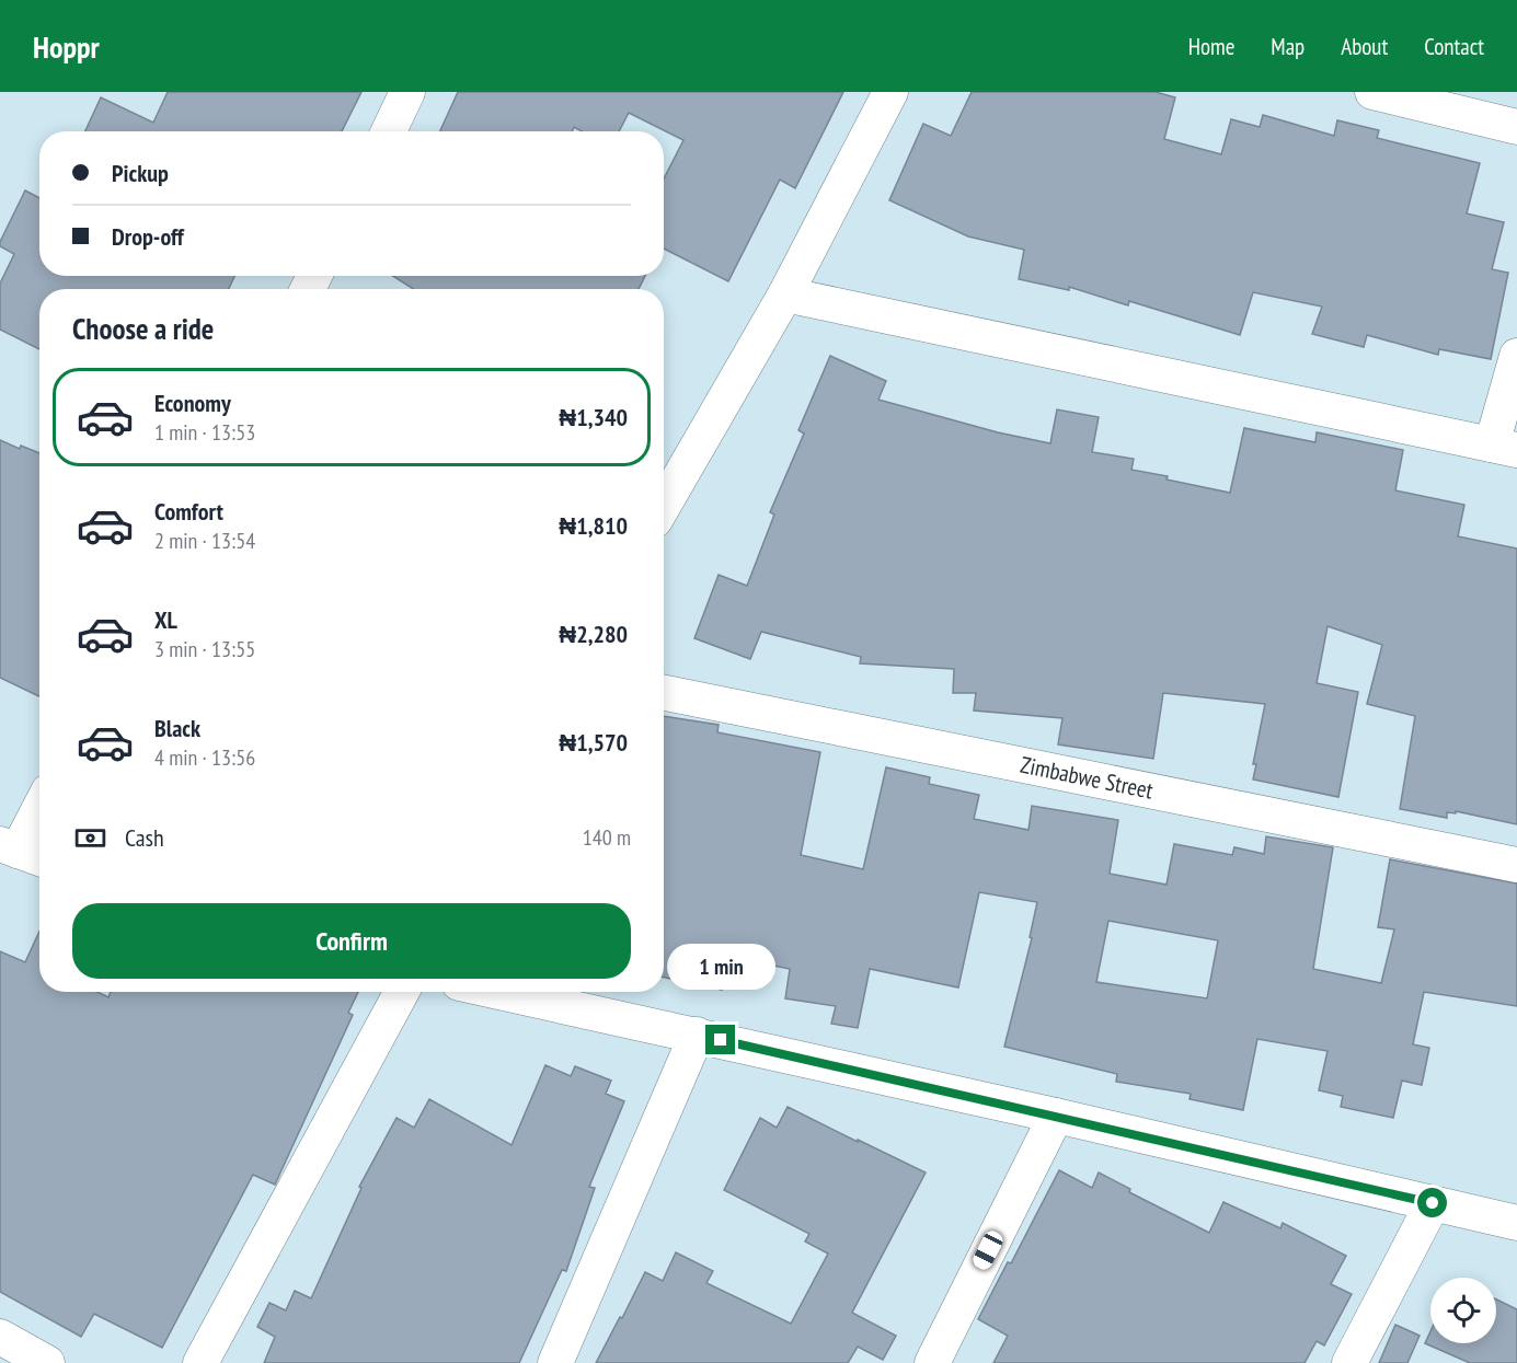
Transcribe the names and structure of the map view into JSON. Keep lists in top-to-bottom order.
{
  "streets": {
    "street": ["Zimbabwe Street"]
  },
  "page": {
    "header": "Hoppr",
    "nav": [
      "Home",
      "Map",
      "About",
      "Contact"
    ],
    "banner": ["Pickup", "Drop-off"],
    "heading": "Choose a ride",
    "list": [
      {
        "name": "Economy",
        "note": "1 min · 13:53",
        "value": "₦1,340"
      },
      {
        "name": "Comfort",
        "note": "2 min · 13:54",
        "value": "₦1,810"
      },
      {
        "name": "XL",
        "note": "3 min · 13:55",
        "value": "₦2,280"
      },
      {
        "name": "Black",
        "note": "4 min · 13:56",
        "value": "₦1,570"
      }
    ],
    "pay": ["Cash", "140 m"],
    "buttons": "Confirm",
    "bubble": "1 min"
  }
}
